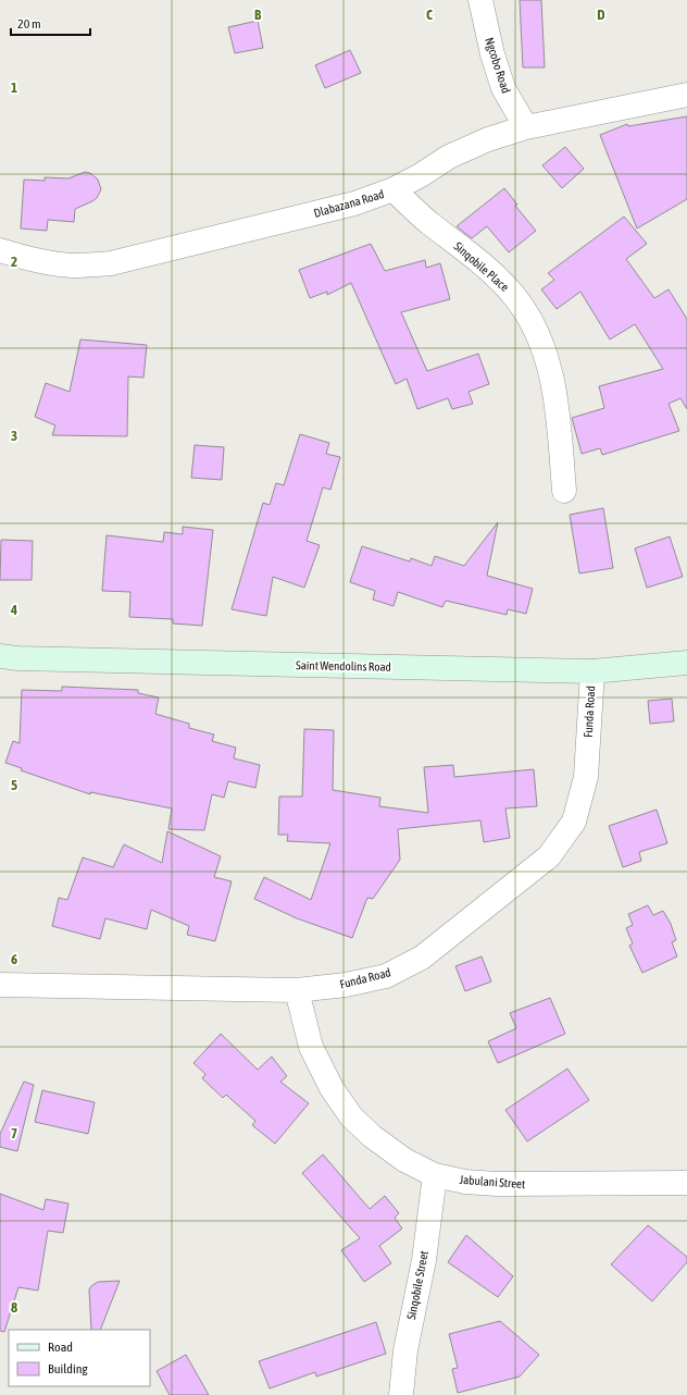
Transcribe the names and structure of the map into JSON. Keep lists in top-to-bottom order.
{
  "streets": {
    "street": [
      "Ngcobo Road",
      "Dlabazana Road",
      "Sinqobile Place",
      "Saint Wendolins Road",
      "Funda Road",
      "Jabulani Street",
      "Sinqobile Street"
    ]
  },
  "crossings": [
    ["Ngcobo Road", "Dlabazana Road"],
    ["Dlabazana Road", "Sinqobile Place"],
    ["Saint Wendolins Road", "Funda Road"],
    ["Funda Road", "Jabulani Street"],
    ["Jabulani Street", "Sinqobile Street"]
  ],
  "legend": ["Road", "Building"],
  "scale_bar": "20 m",
  "grid": {
    "columns": ["B", "C", "D"],
    "rows": [
      "1",
      "2",
      "3",
      "4",
      "5",
      "6",
      "7",
      "8"
    ]
  }
}
